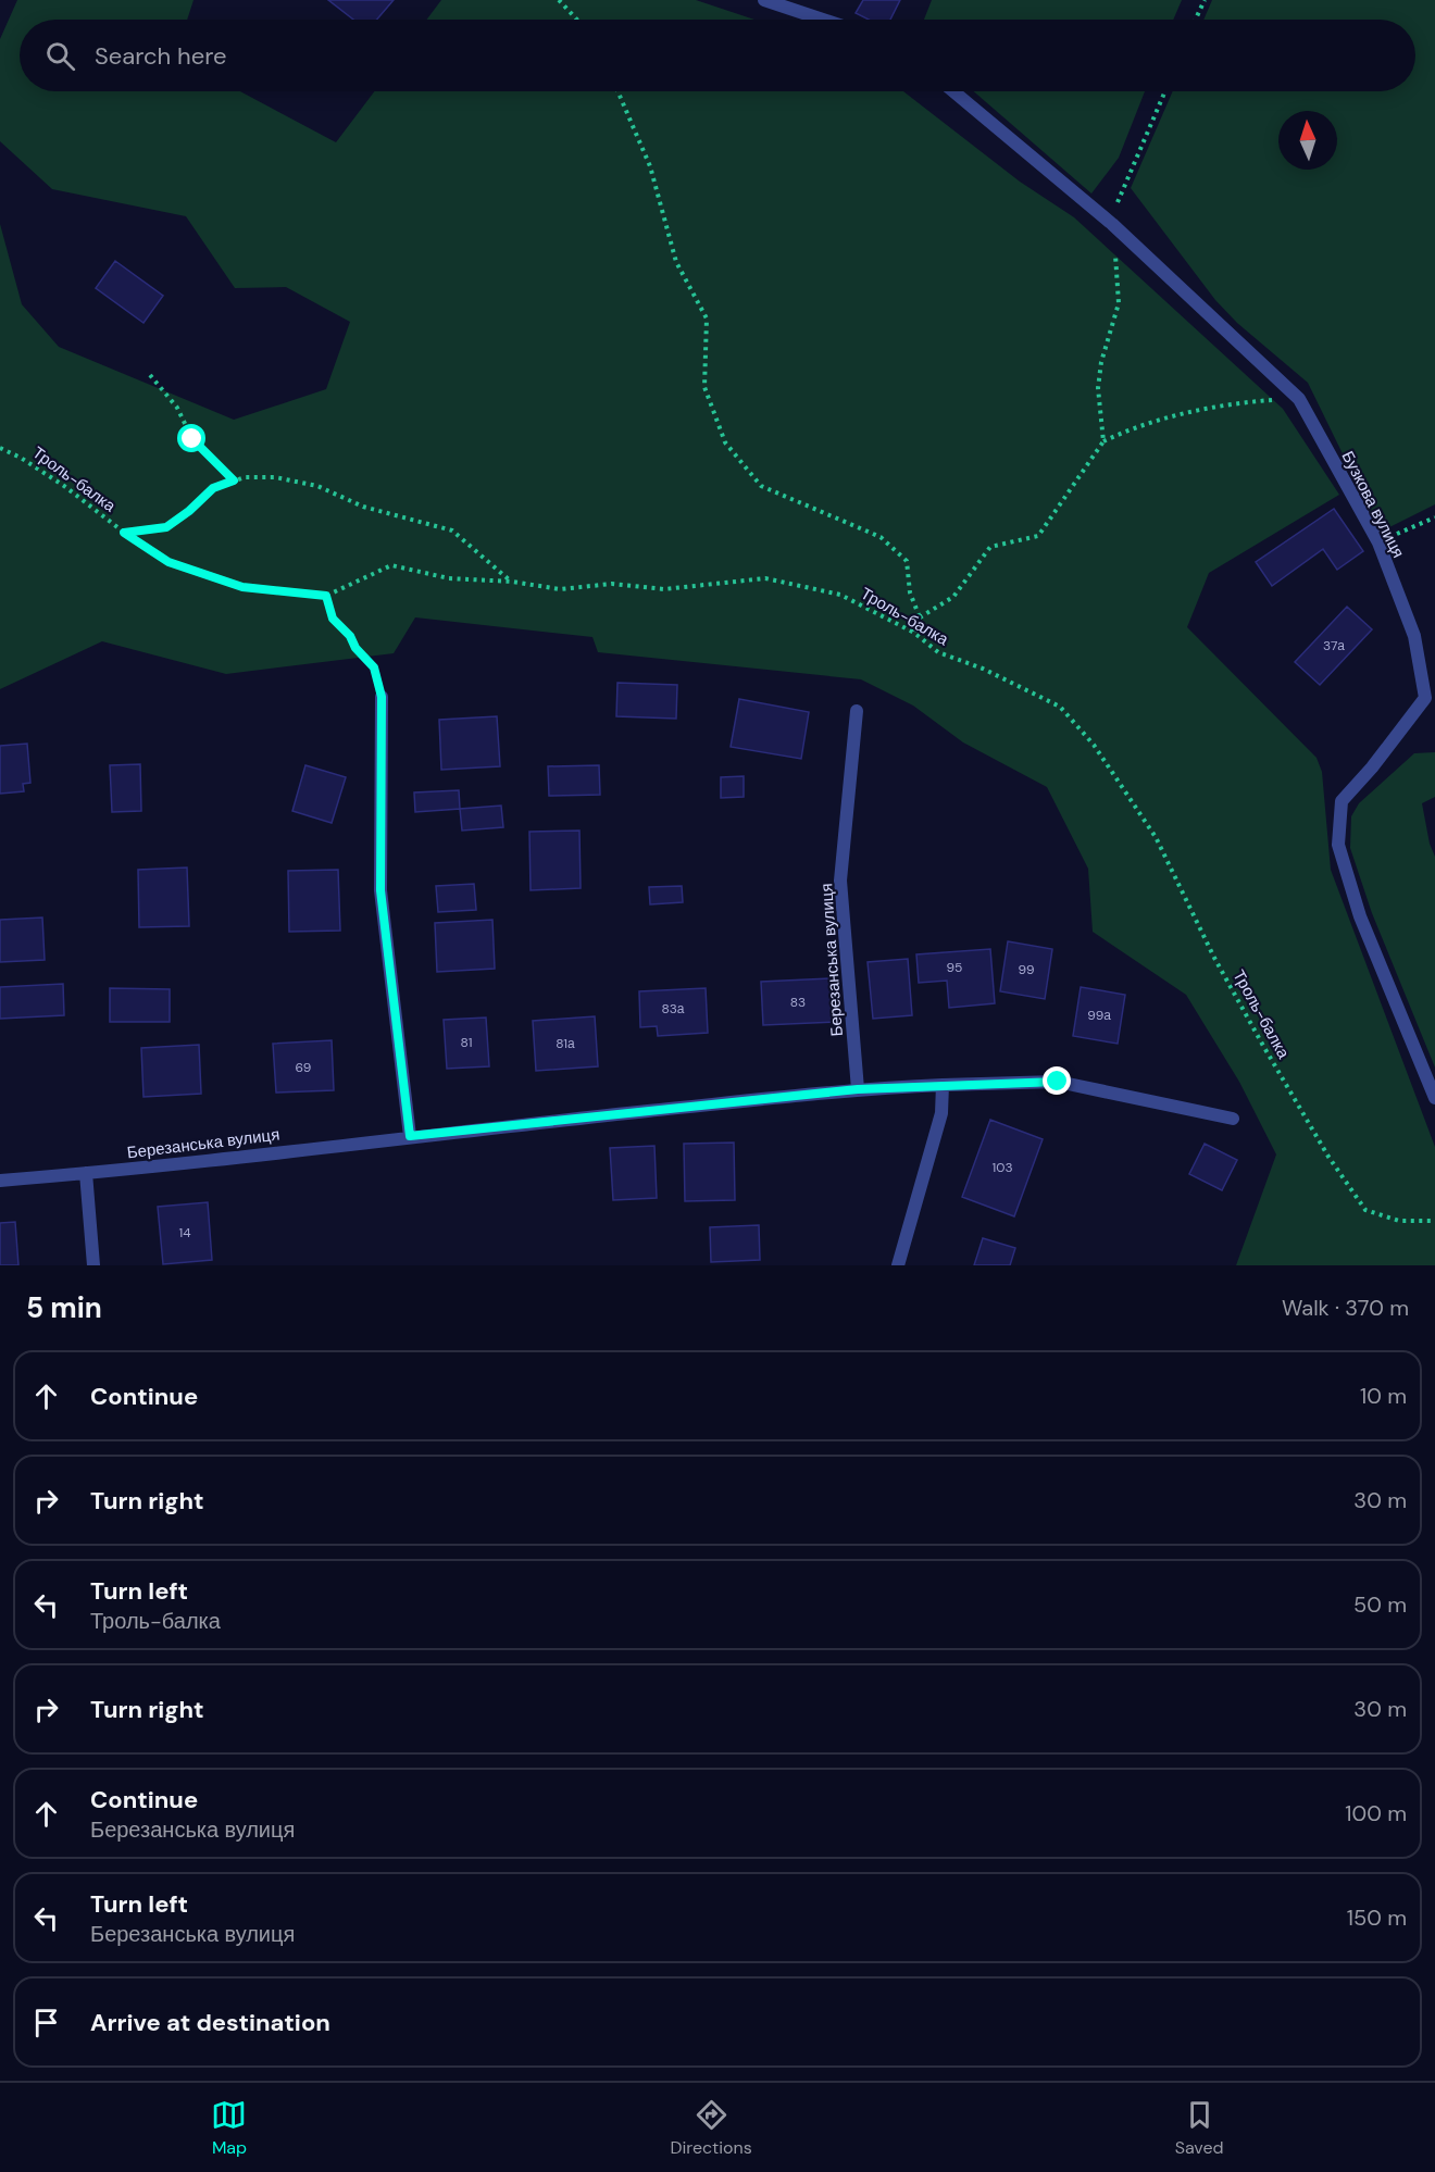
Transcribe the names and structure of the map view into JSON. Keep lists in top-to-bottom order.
{
  "streets": {
    "street": ["Бузкова вулиця", "Березанська вулиця"],
    "path": ["Троль-балка"]
  },
  "house_numbers": [
    "37а",
    "95",
    "99",
    "83",
    "83а",
    "99а",
    "81",
    "81а",
    "69",
    "103",
    "14"
  ],
  "north": "top",
  "page": {
    "search": "Search here",
    "heading": ["5 min", "Walk · 370 m"],
    "list": [
      ["Continue", "10 m"],
      ["Turn right", "30 m"],
      ["Turn left", "Троль-балка", "50 m"],
      ["Turn right", "30 m"],
      ["Continue", "Березанська вулиця", "100 m"],
      ["Turn left", "Березанська вулиця", "150 m"],
      "Arrive at destination"
    ],
    "nav": ["Map", "Directions", "Saved"]
  }
}
